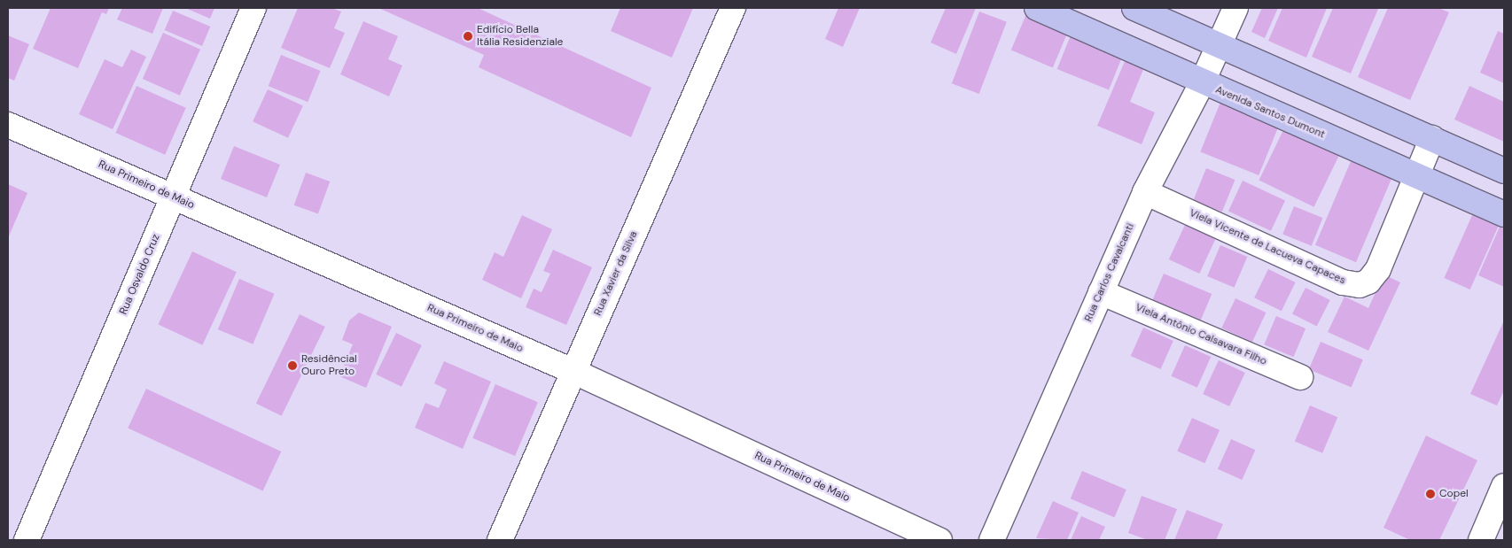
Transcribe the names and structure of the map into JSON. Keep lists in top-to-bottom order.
{
  "streets": {
    "main road": ["Avenida Santos Dumont"],
    "street": [
      "Rua Primeiro de Maio",
      "Viela Vicente de Lacueva Capaces",
      "Rua Carlos Cavalcanti",
      "Rua Xavier da Silva",
      "Rua Osvaldo Cruz",
      "Viela Antônio Calsavara Filho"
    ]
  },
  "crossings": [
    ["Avenida Santos Dumont", "Viela Vicente de Lacueva Capaces"],
    ["Avenida Santos Dumont", "Rua Carlos Cavalcanti"],
    ["Rua Primeiro de Maio", "Rua Xavier da Silva"],
    ["Rua Primeiro de Maio", "Rua Osvaldo Cruz"],
    ["Viela Vicente de Lacueva Capaces", "Rua Carlos Cavalcanti"],
    ["Rua Carlos Cavalcanti", "Viela Antônio Calsavara Filho"]
  ],
  "places": ["Edifício Bella Itália Residenziale", "Residêncial Ouro Preto", "Copel"]
}
